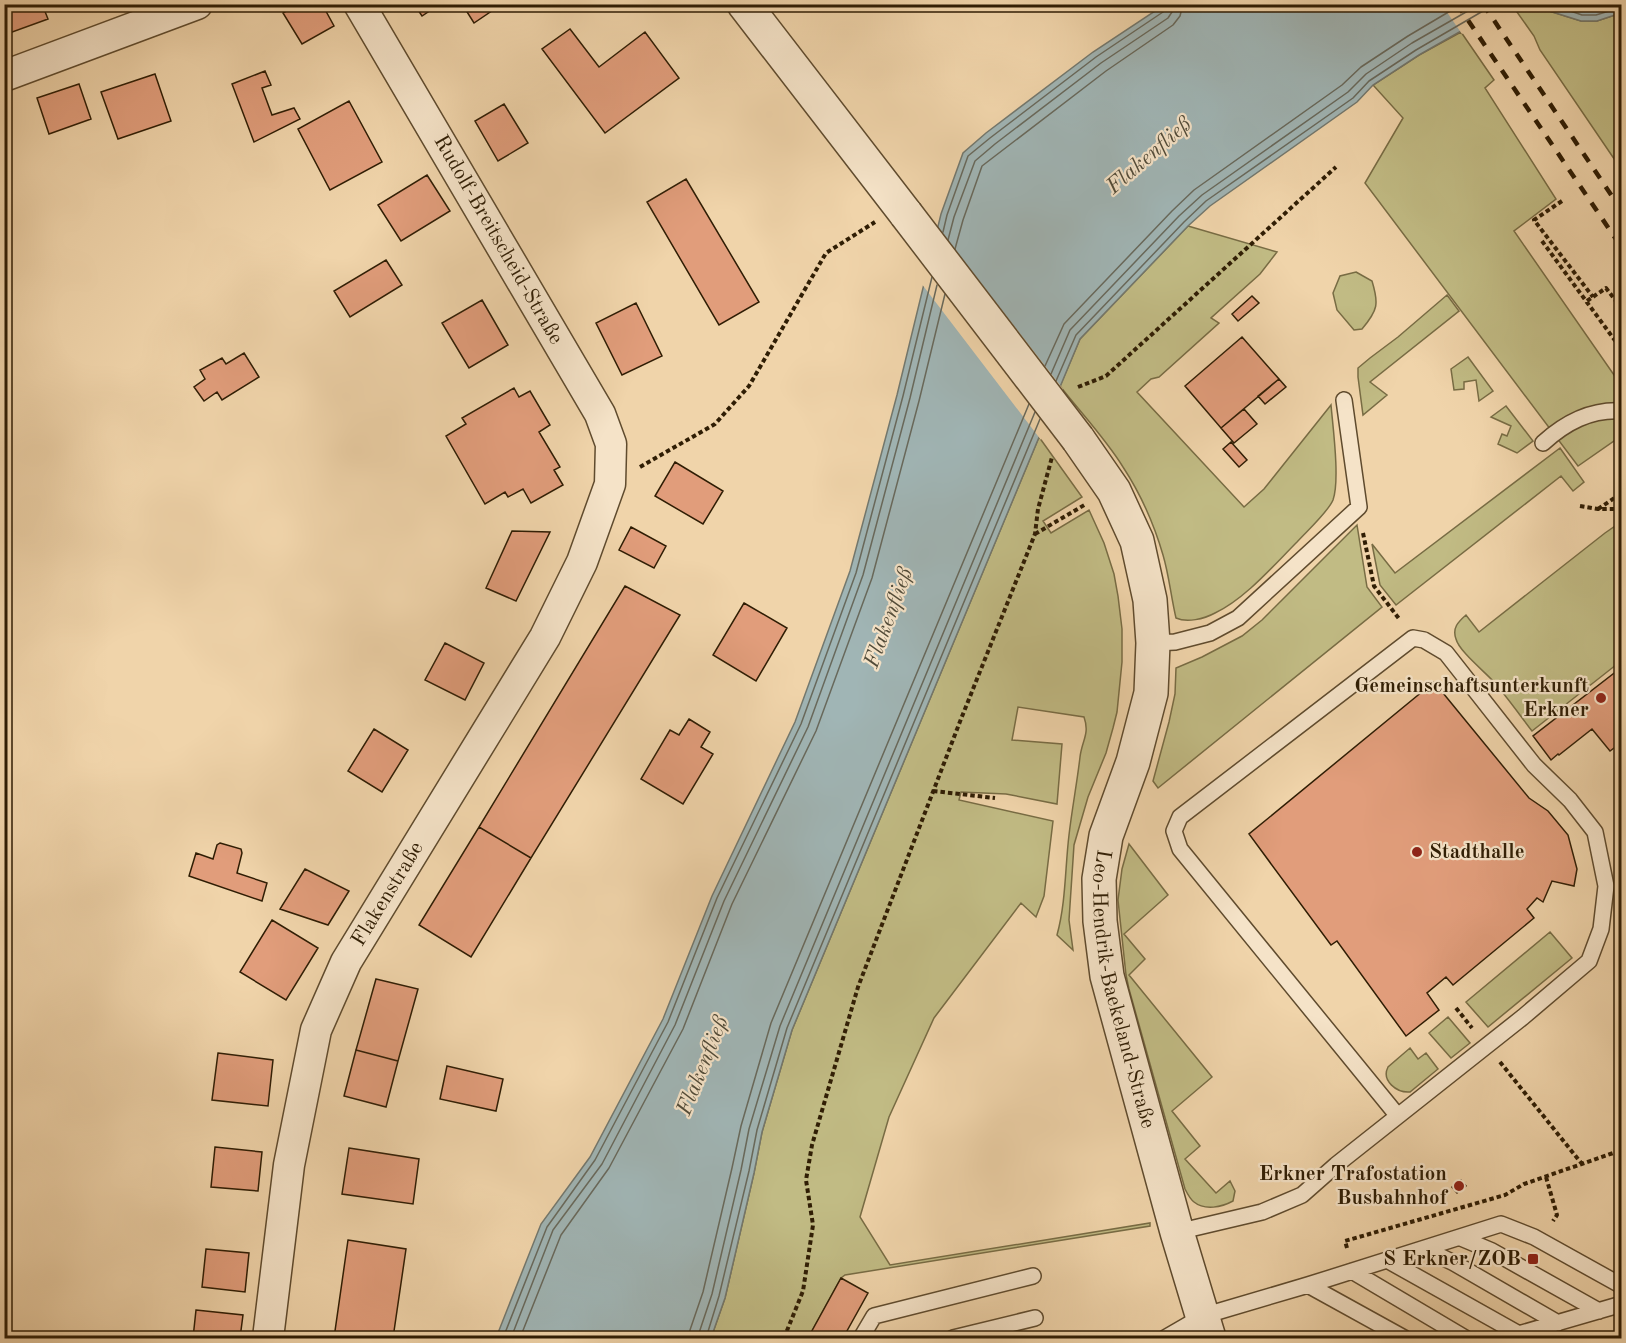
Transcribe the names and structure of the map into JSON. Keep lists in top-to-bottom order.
{
  "streets": {
    "street": ["Rudolf-Breitscheid-Straße", "Flakenstraße", "Leo-Hendrik-Baekeland-Straße"]
  },
  "crossings": [
    ["Rudolf-Breitscheid-Straße", "Flakenstraße"]
  ],
  "water": ["Flakenfließ"],
  "places": {
    "other": ["Gemeinschaftsunterkunft Erkner", "Stadthalle", "Erkner Trafostation Busbahnhof"],
    "transit": ["S Erkner/ZOB"]
  }
}
